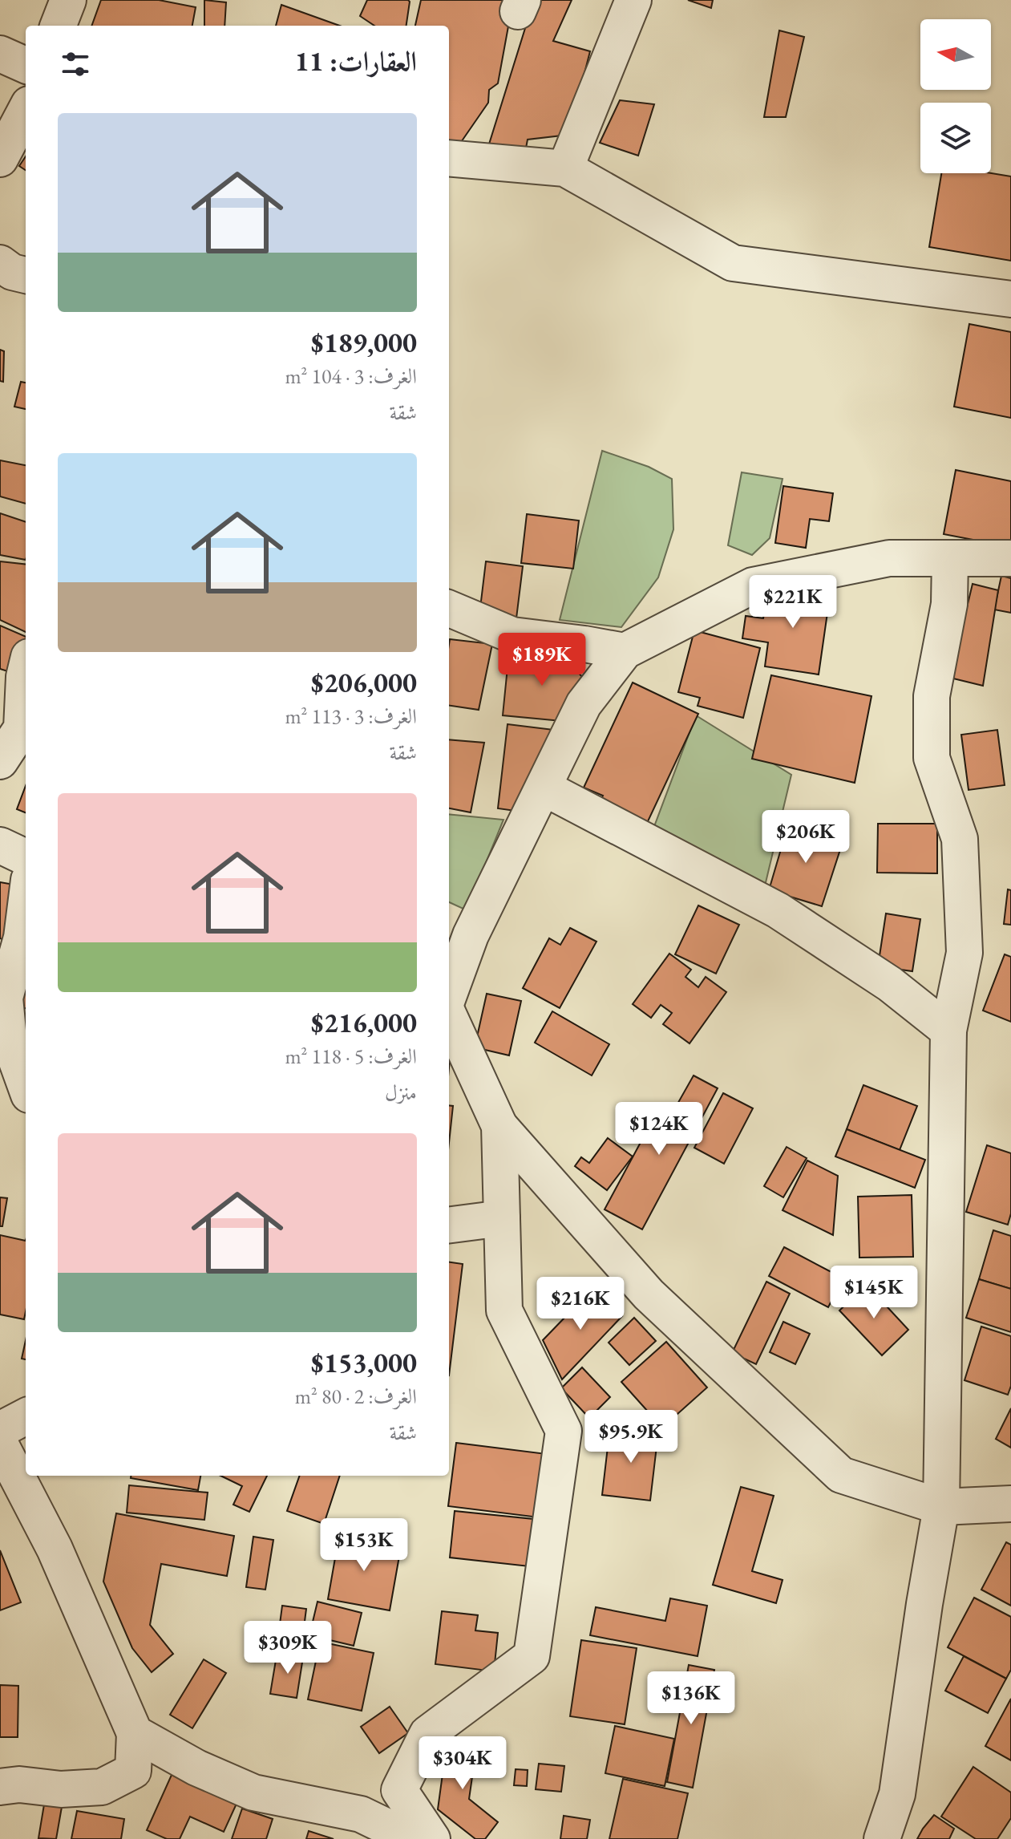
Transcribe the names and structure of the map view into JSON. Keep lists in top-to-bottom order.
{
  "north": "left",
  "page": {
    "heading": "العقارات: 11",
    "list": [
      {
        "name": "$189,000",
        "note": "الغرف: 3 · 104 m² · شقة"
      },
      {
        "name": "$206,000",
        "note": "الغرف: 3 · 113 m² · شقة"
      },
      {
        "name": "$216,000",
        "note": "الغرف: 5 · 118 m² · منزل"
      },
      {
        "name": "$153,000",
        "note": "الغرف: 2 · 80 m² · شقة"
      }
    ],
    "price": [
      "$221K",
      "$189K",
      "$206K",
      "$124K",
      "$145K",
      "$216K",
      "$95.9K",
      "$153K",
      "$309K",
      "$136K",
      "$304K"
    ]
  }
}
